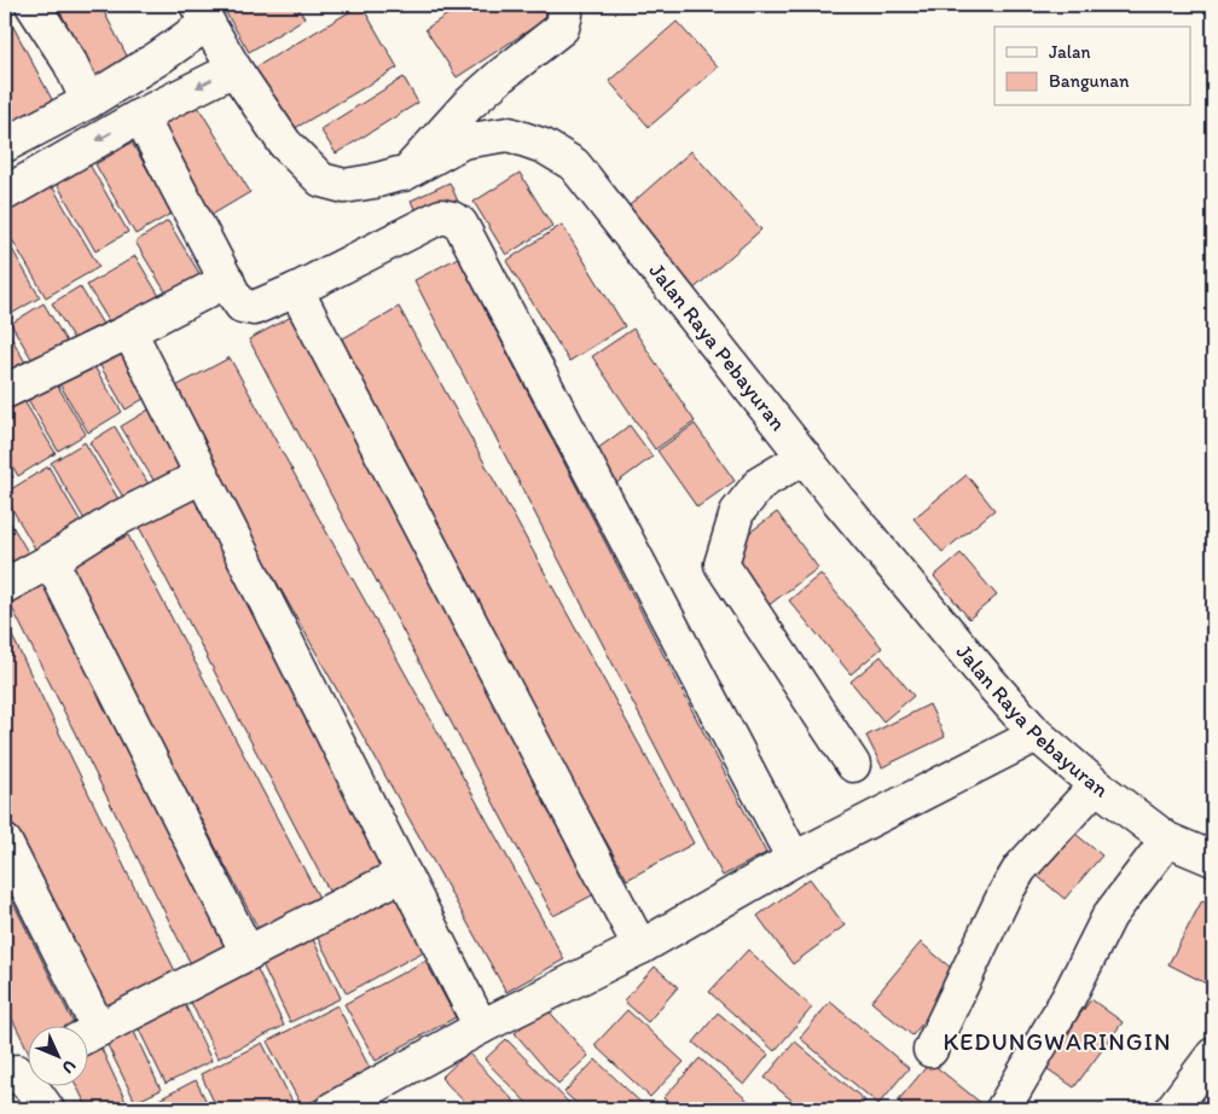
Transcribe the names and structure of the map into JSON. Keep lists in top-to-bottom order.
{
  "streets": {
    "street": ["Jalan Raya Pebayuran"]
  },
  "districts": ["KEDUNGWARINGIN"],
  "legend": ["Jalan", "Bangunan"],
  "north": "bottom right"
}
